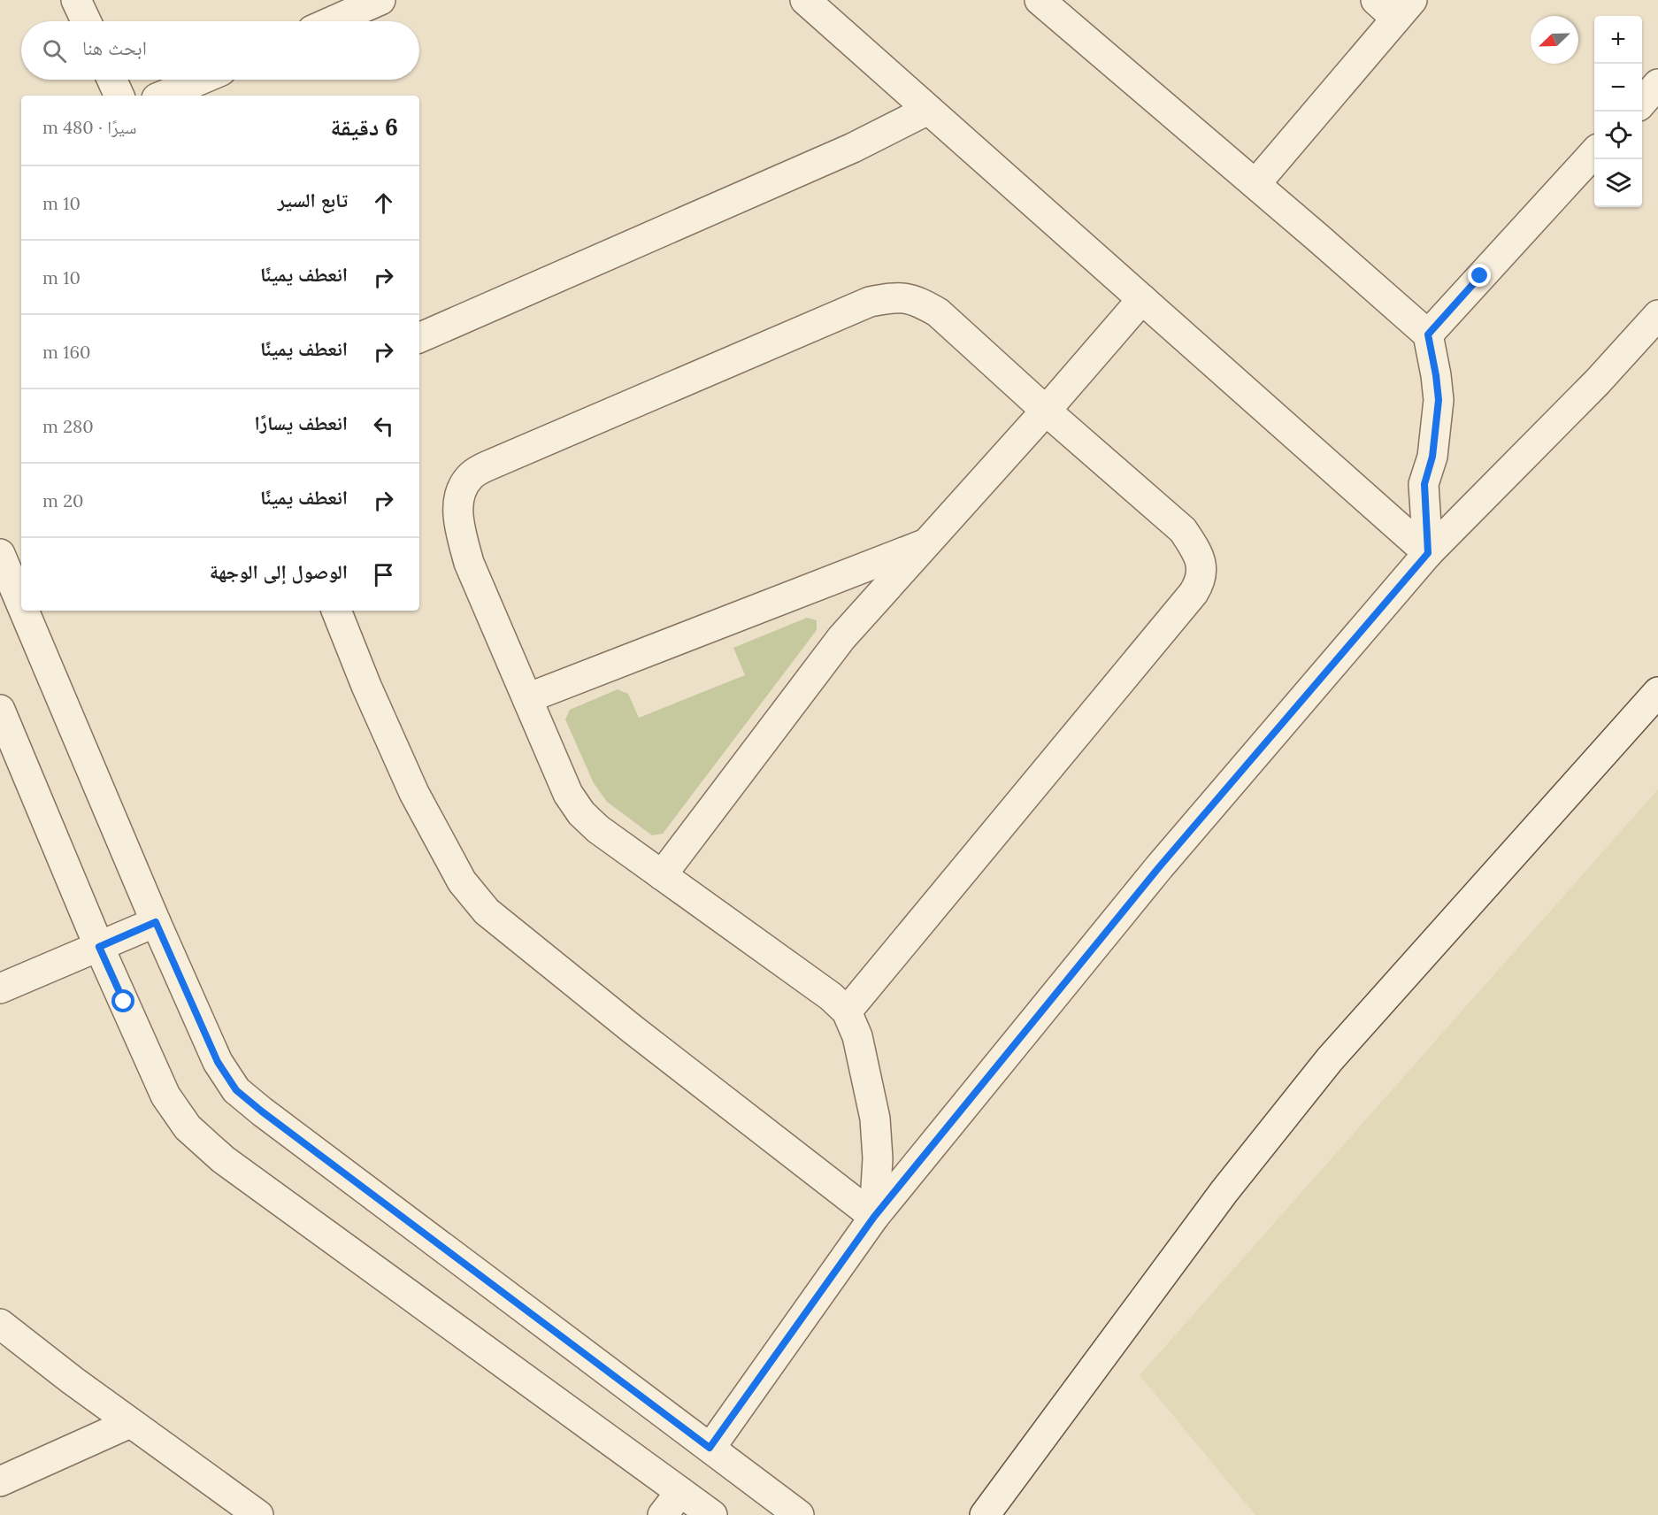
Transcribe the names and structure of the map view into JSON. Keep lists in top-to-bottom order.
{
  "north": "bottom left",
  "page": {
    "map_buttons": ["+", "−"],
    "search": "ابحث هنا",
    "heading": ["6 دقيقة", "سيرًا · 480 m"],
    "list": [
      ["تابع السير", "10 m"],
      ["انعطف يمينًا", "10 m"],
      ["انعطف يمينًا", "160 m"],
      ["انعطف يسارًا", "280 m"],
      ["انعطف يمينًا", "20 m"],
      "الوصول إلى الوجهة"
    ]
  }
}
